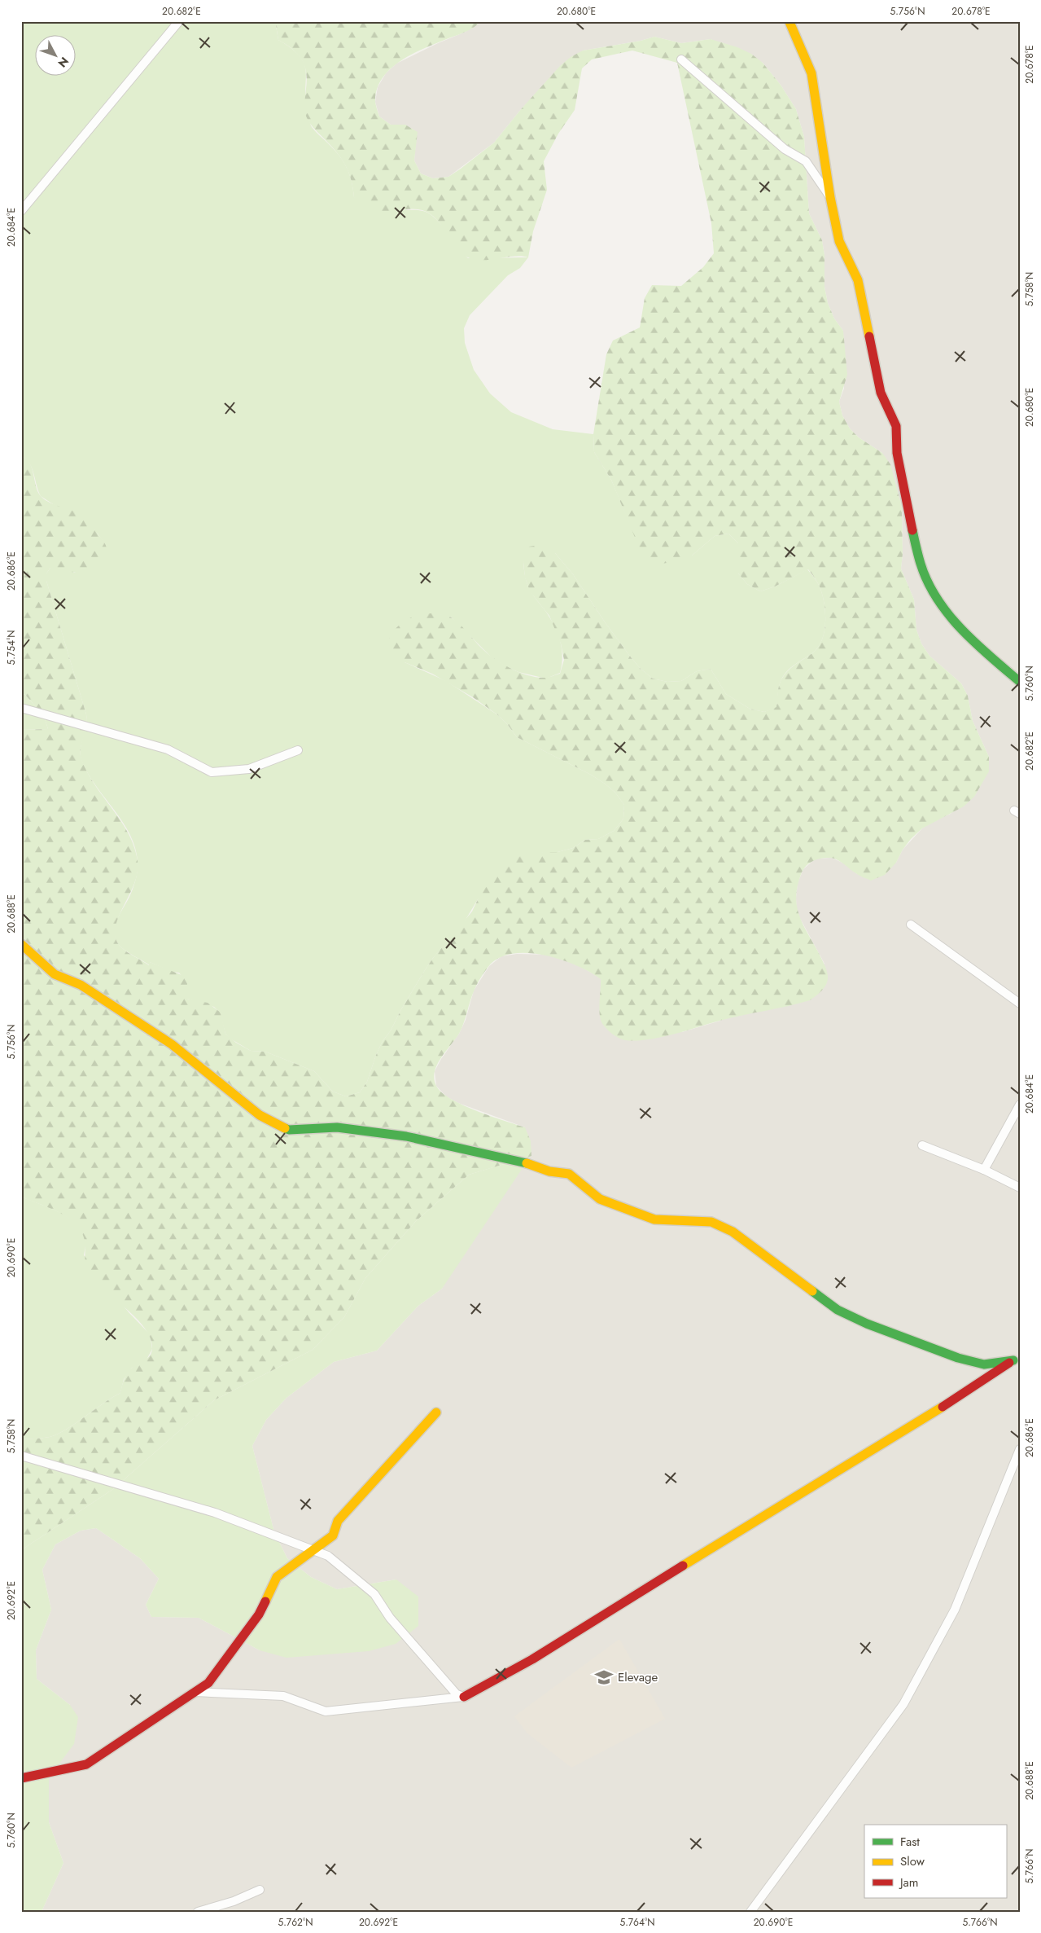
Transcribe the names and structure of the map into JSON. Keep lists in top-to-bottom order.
{
  "places": {
    "school or university": ["Elevage"]
  },
  "legend": ["Fast", "Slow", "Jam"],
  "north": "bottom right",
  "coordinates": [
    "20.682°E",
    "20.680°E",
    "5.756°N",
    "20.678°E",
    "20.684°E",
    "5.758°N",
    "20.686°E",
    "5.754°N",
    "5.760°N",
    "20.688°E",
    "20.690°E",
    "20.692°E",
    "5.766°N",
    "5.762°N",
    "5.764°N"
  ]
}
